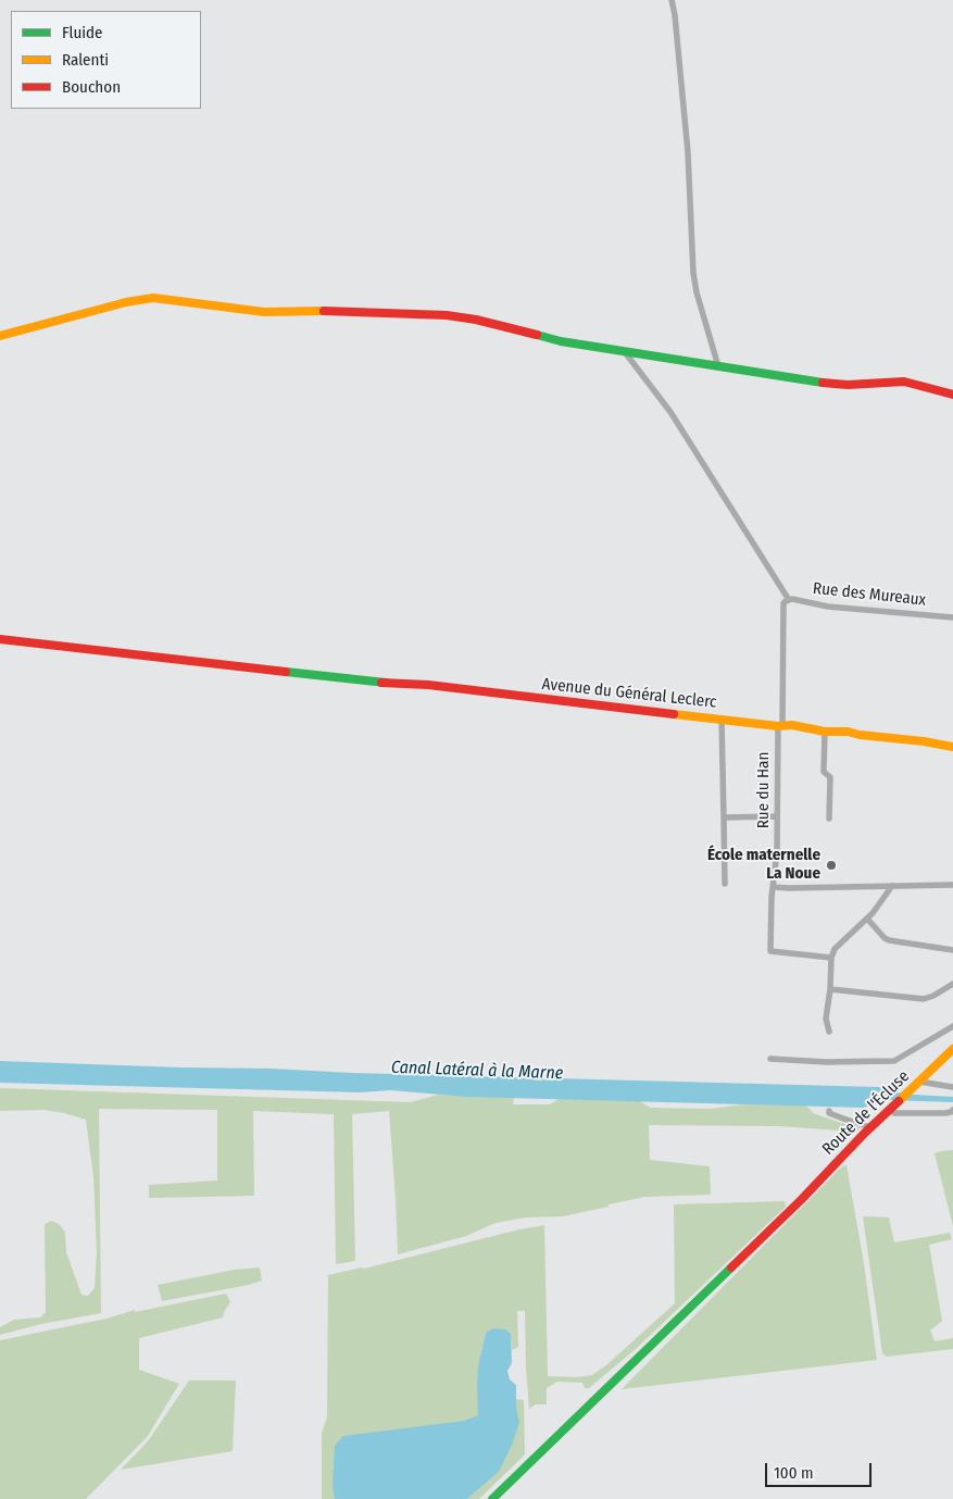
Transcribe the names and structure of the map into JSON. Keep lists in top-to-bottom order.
{
  "streets": {
    "main road": ["Avenue du Général Leclerc", "Route de l'Écluse"],
    "street": ["Rue des Mureaux", "Rue du Han"]
  },
  "crossings": [
    ["Rue des Mureaux", "Rue du Han"],
    ["Avenue du Général Leclerc", "Rue du Han"]
  ],
  "water": ["Canal Latéral à la Marne"],
  "places": ["École maternelle La Noue"],
  "legend": ["Fluide", "Ralenti", "Bouchon"],
  "scale_bar": "100 m"
}
